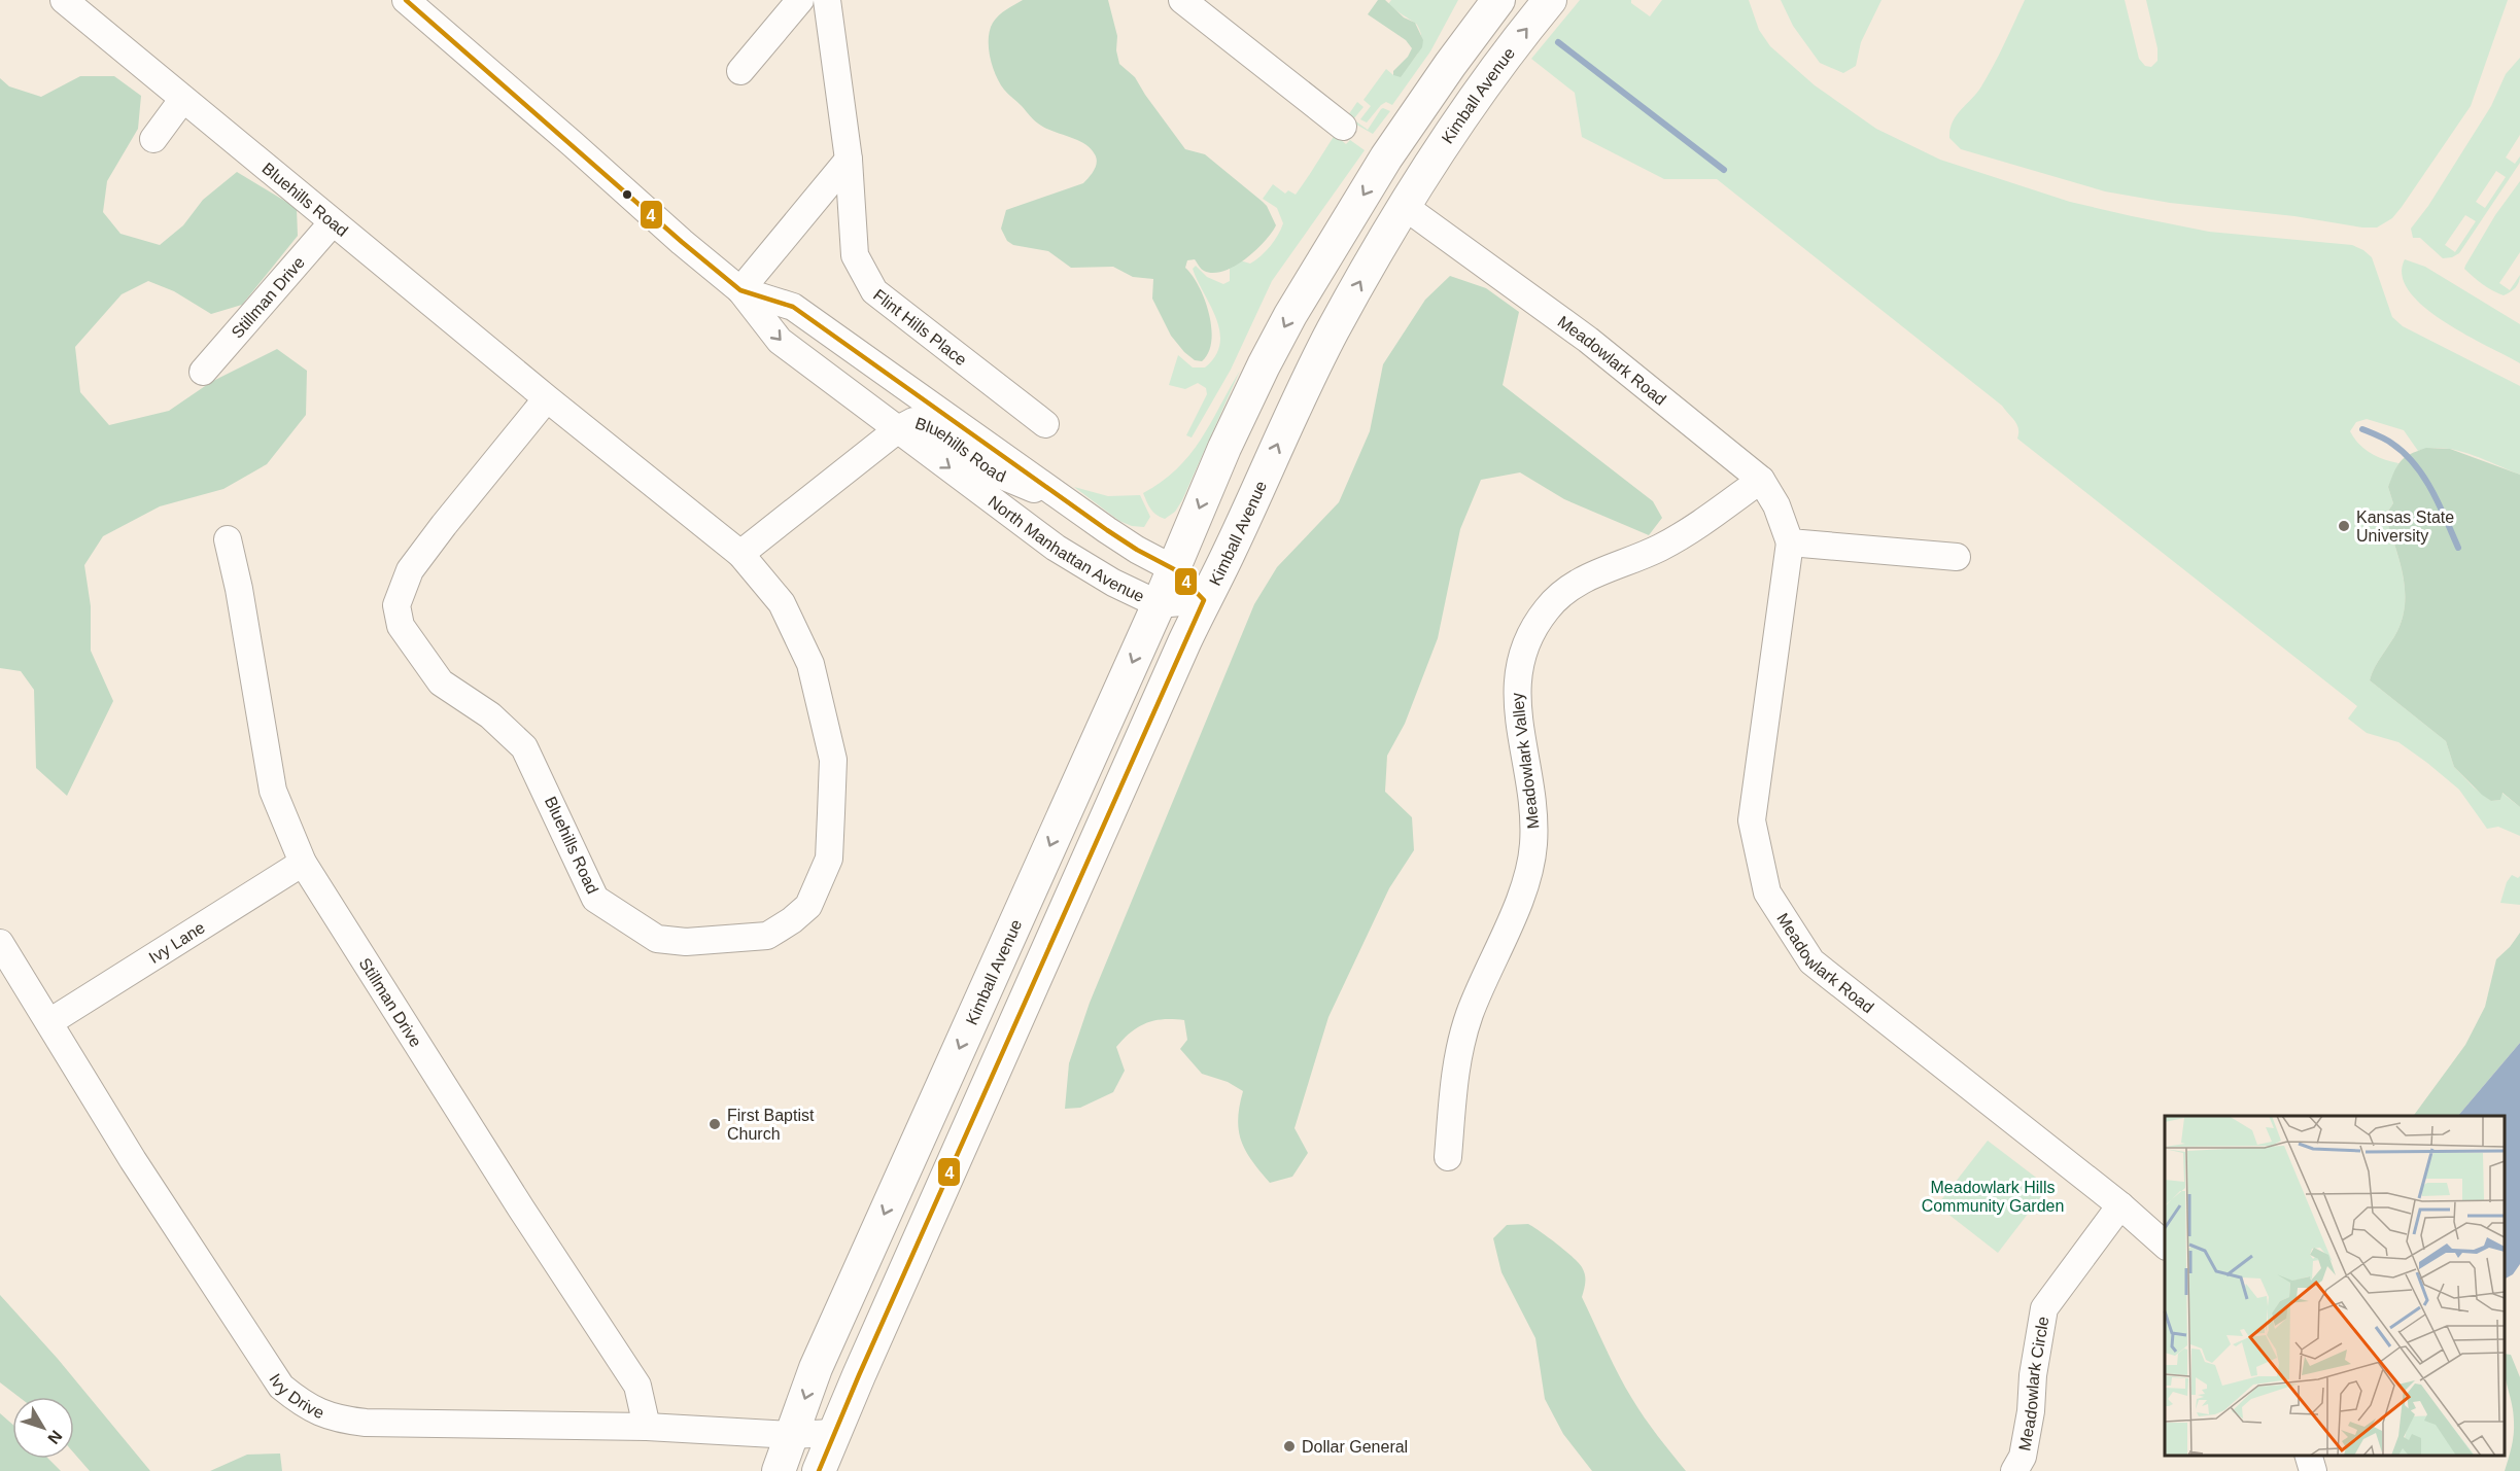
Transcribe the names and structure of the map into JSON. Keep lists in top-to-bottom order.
{
  "streets": {
    "main road": ["Kimball Avenue"],
    "street": [
      "Bluehills Road",
      "Stillman Drive",
      "Flint Hills Place",
      "Meadowlark Road",
      "North Manhattan Avenue",
      "Meadowlark Valley",
      "Ivy Lane",
      "Meadowlark Circle",
      "Ivy Drive"
    ]
  },
  "crossings": [
    ["Kimball Avenue", "Meadowlark Road"],
    ["Kimball Avenue", "North Manhattan Avenue"],
    ["Kimball Avenue", "Ivy Drive"],
    ["Bluehills Road", "Stillman Drive"],
    ["Bluehills Road", "North Manhattan Avenue"],
    ["Stillman Drive", "Ivy Lane"],
    ["Stillman Drive", "Ivy Drive"],
    ["Meadowlark Road", "Meadowlark Valley"],
    ["Meadowlark Road", "Meadowlark Circle"],
    ["Ivy Lane", "Ivy Drive"]
  ],
  "parks": ["Meadowlark Hills Community Garden"],
  "places": ["Kansas State University", "First Baptist Church", "Dollar General"],
  "lines": ["transit line 4"],
  "north": "bottom right"
}
